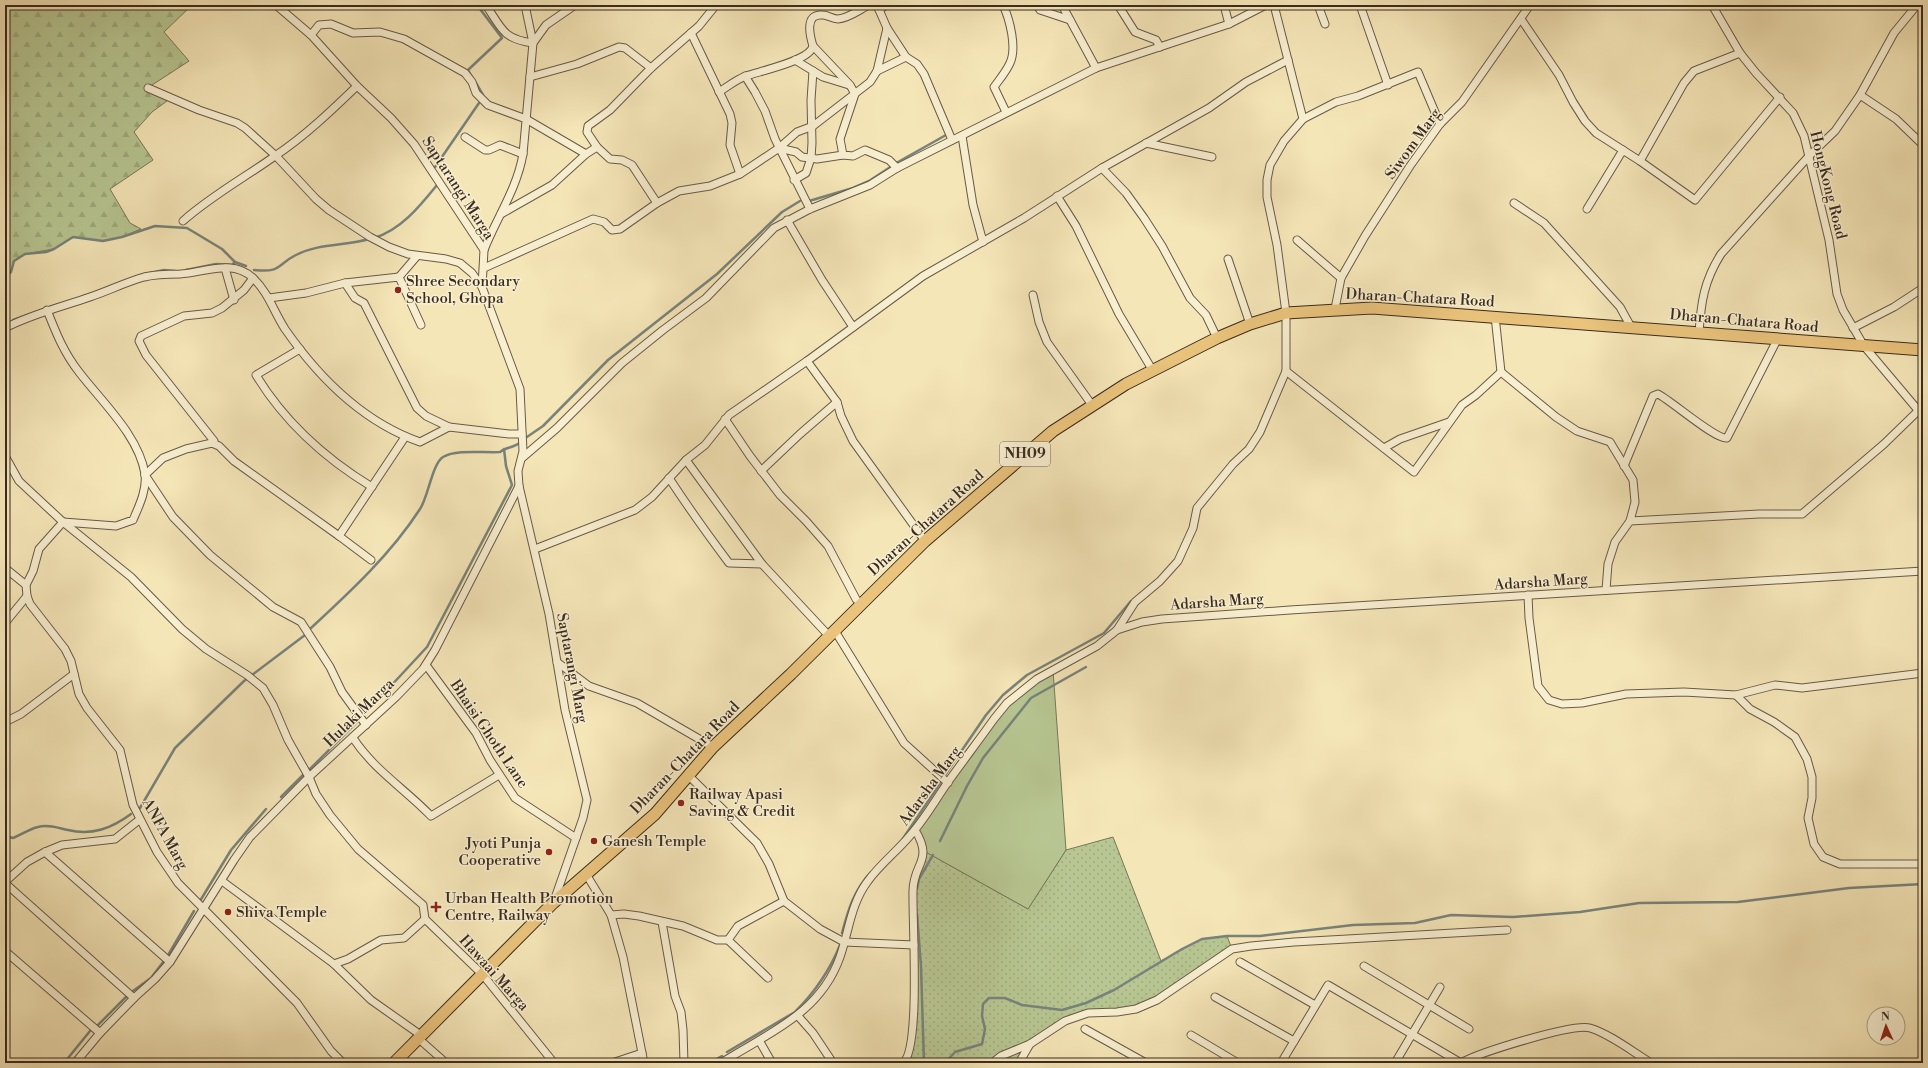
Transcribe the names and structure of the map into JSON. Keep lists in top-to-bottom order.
{
  "streets": {
    "main road": ["Dharan-Chatara Road", "NH09"],
    "street": [
      "Siwom Marg",
      "HongKong Road",
      "Saptarangi Marga",
      "Adarsha Marg",
      "Saptarangi Marg",
      "Hulaki Marga",
      "Bhaisi Ghoth Lane",
      "ANFA Marg",
      "Hawaai Marga"
    ]
  },
  "crossings": [
    ["Siwom Marg", "Dharan-Chatara Road"],
    ["HongKong Road", "Dharan-Chatara Road"],
    ["HongKong Road", "NH09"],
    ["Saptarangi Marga", "Saptarangi Marg"],
    ["Dharan-Chatara Road", "NH09"],
    ["Dharan-Chatara Road", "Saptarangi Marg"],
    ["Dharan-Chatara Road", "Hawaai Marga"],
    ["Saptarangi Marg", "Hulaki Marga"],
    ["Saptarangi Marg", "Bhaisi Ghoth Lane"],
    ["Hulaki Marga", "Bhaisi Ghoth Lane"],
    ["Hulaki Marga", "ANFA Marg"],
    ["Hulaki Marga", "Hawaai Marga"]
  ],
  "places": {
    "other": [
      "Shree Secondary School, Ghopa",
      "Railway Apasi Saving & Credit",
      "Ganesh Temple",
      "Jyoti Punja Cooperative",
      "Shiva Temple"
    ],
    "health": ["Urban Health Promotion Centre, Railway"]
  },
  "north": "top"
}
